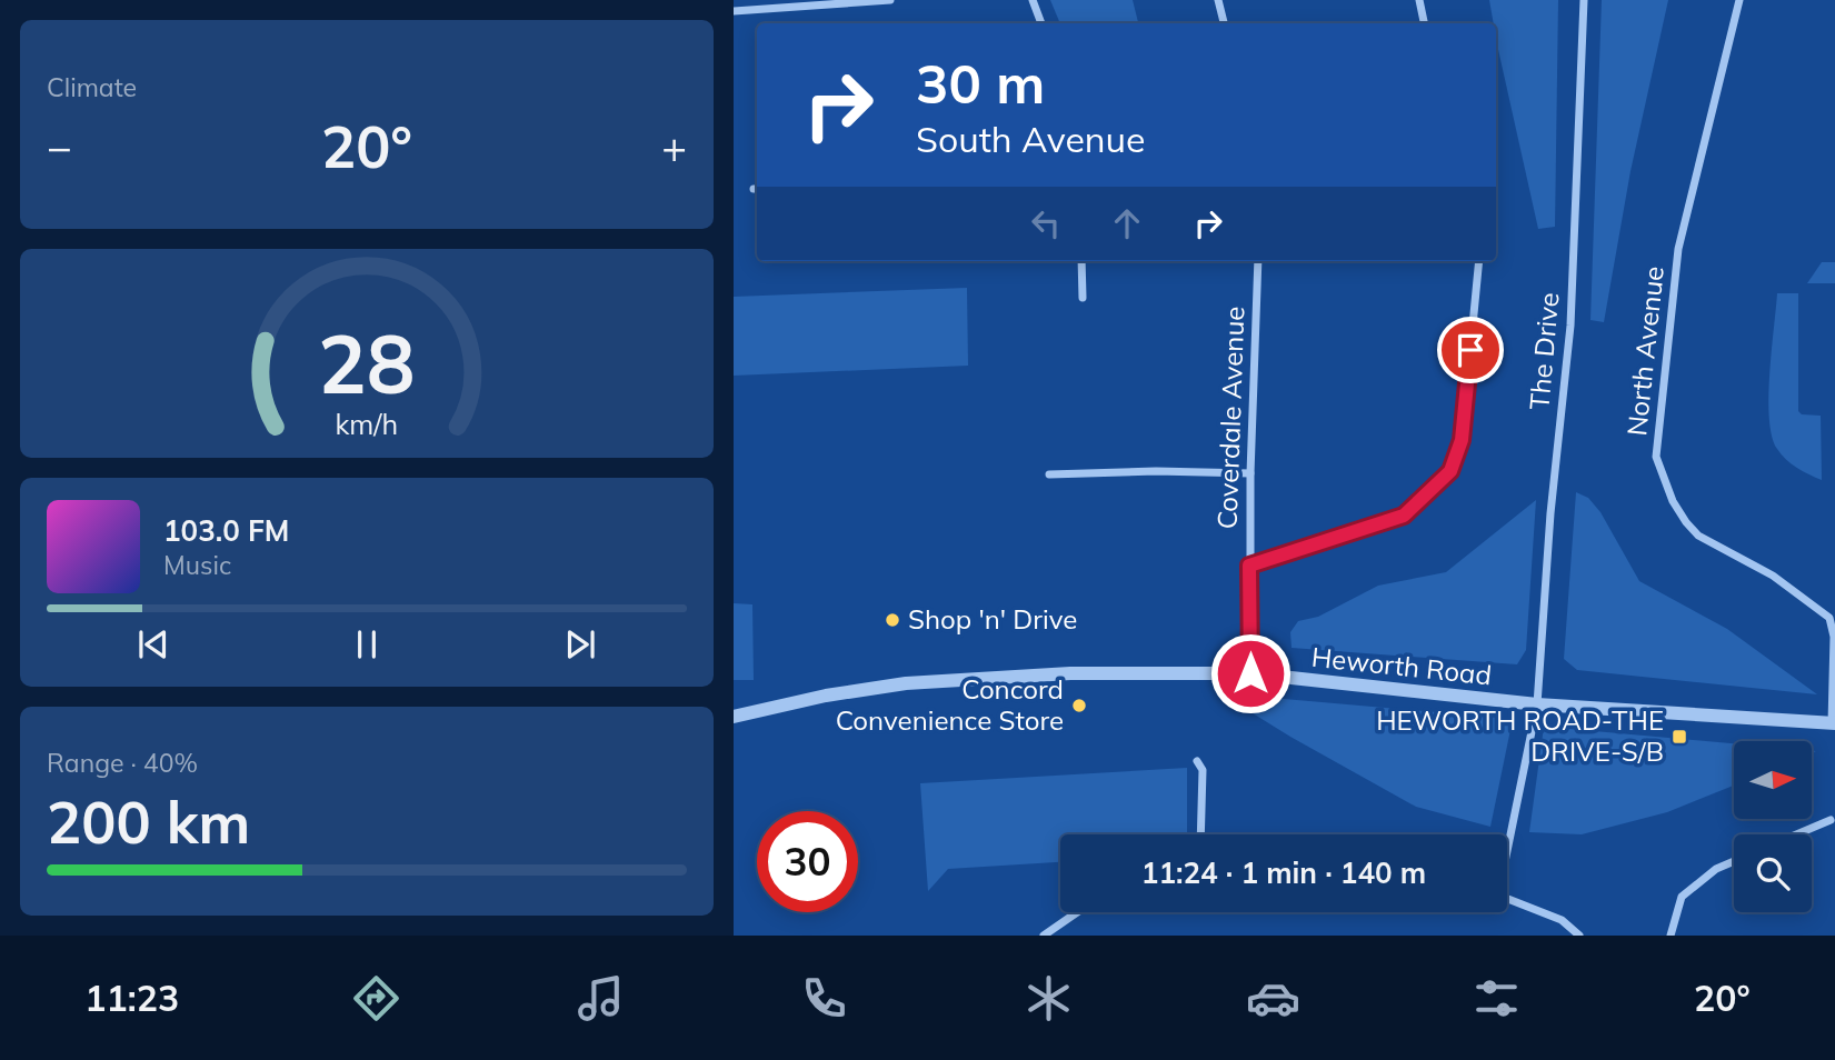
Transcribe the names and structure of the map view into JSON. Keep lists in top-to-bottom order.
{
  "streets": {
    "street": [
      "The Drive",
      "North Avenue",
      "Coverdale Avenue",
      "Heworth Road"
    ]
  },
  "crossings": [
    ["The Drive", "Heworth Road"],
    ["North Avenue", "Heworth Road"],
    ["Coverdale Avenue", "Heworth Road"]
  ],
  "places": {
    "other": ["Shop 'n' Drive", "Concord Convenience Store"],
    "transit": ["HEWORTH ROAD-THE DRIVE-S/B"]
  },
  "north": "right",
  "page": {
    "tile": [
      "Climate",
      ["Range · 40%", "200 km"]
    ],
    "turn": ["30 m", "South Avenue"],
    "heat": ["−", "20°", "+"],
    "song": ["103.0 FM", "Music"],
    "limit": "30",
    "trip": "11:24 · 1 min · 140 m",
    "tabs": ["11:23", "20°"],
    "gauge": ["28", "km/h"]
  }
}
